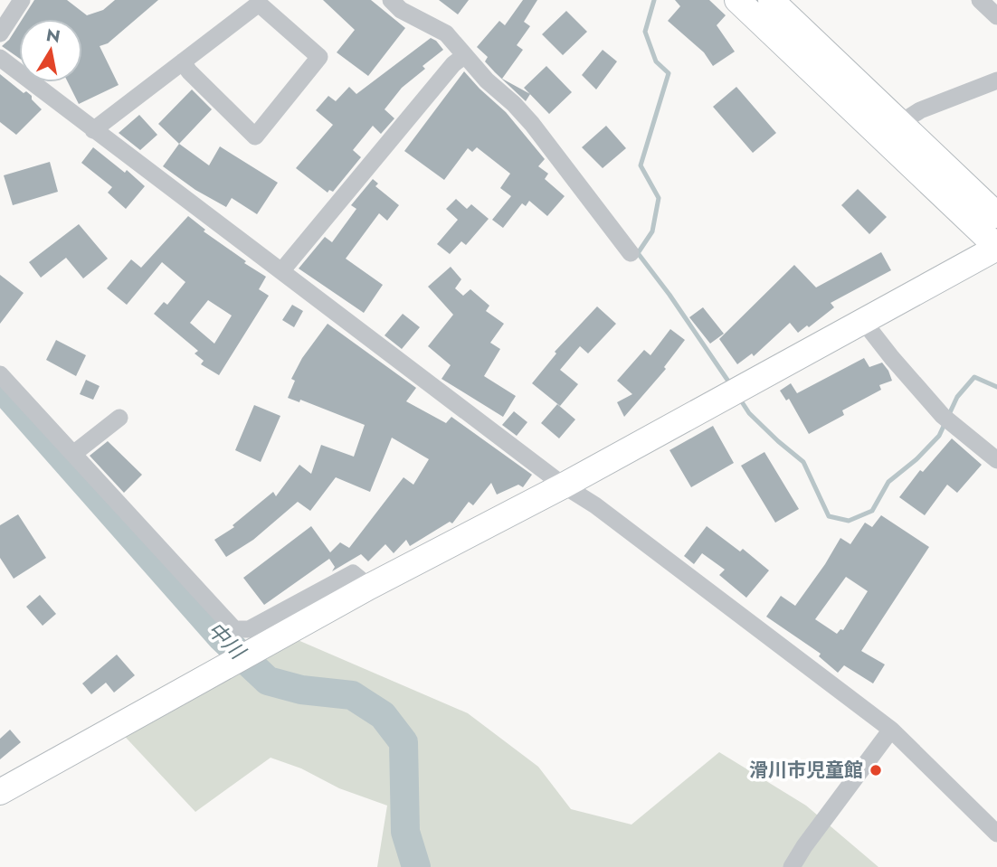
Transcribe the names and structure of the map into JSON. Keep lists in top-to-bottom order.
{
  "water": ["中川"],
  "places": ["滑川市児童館"],
  "north": "top"
}
